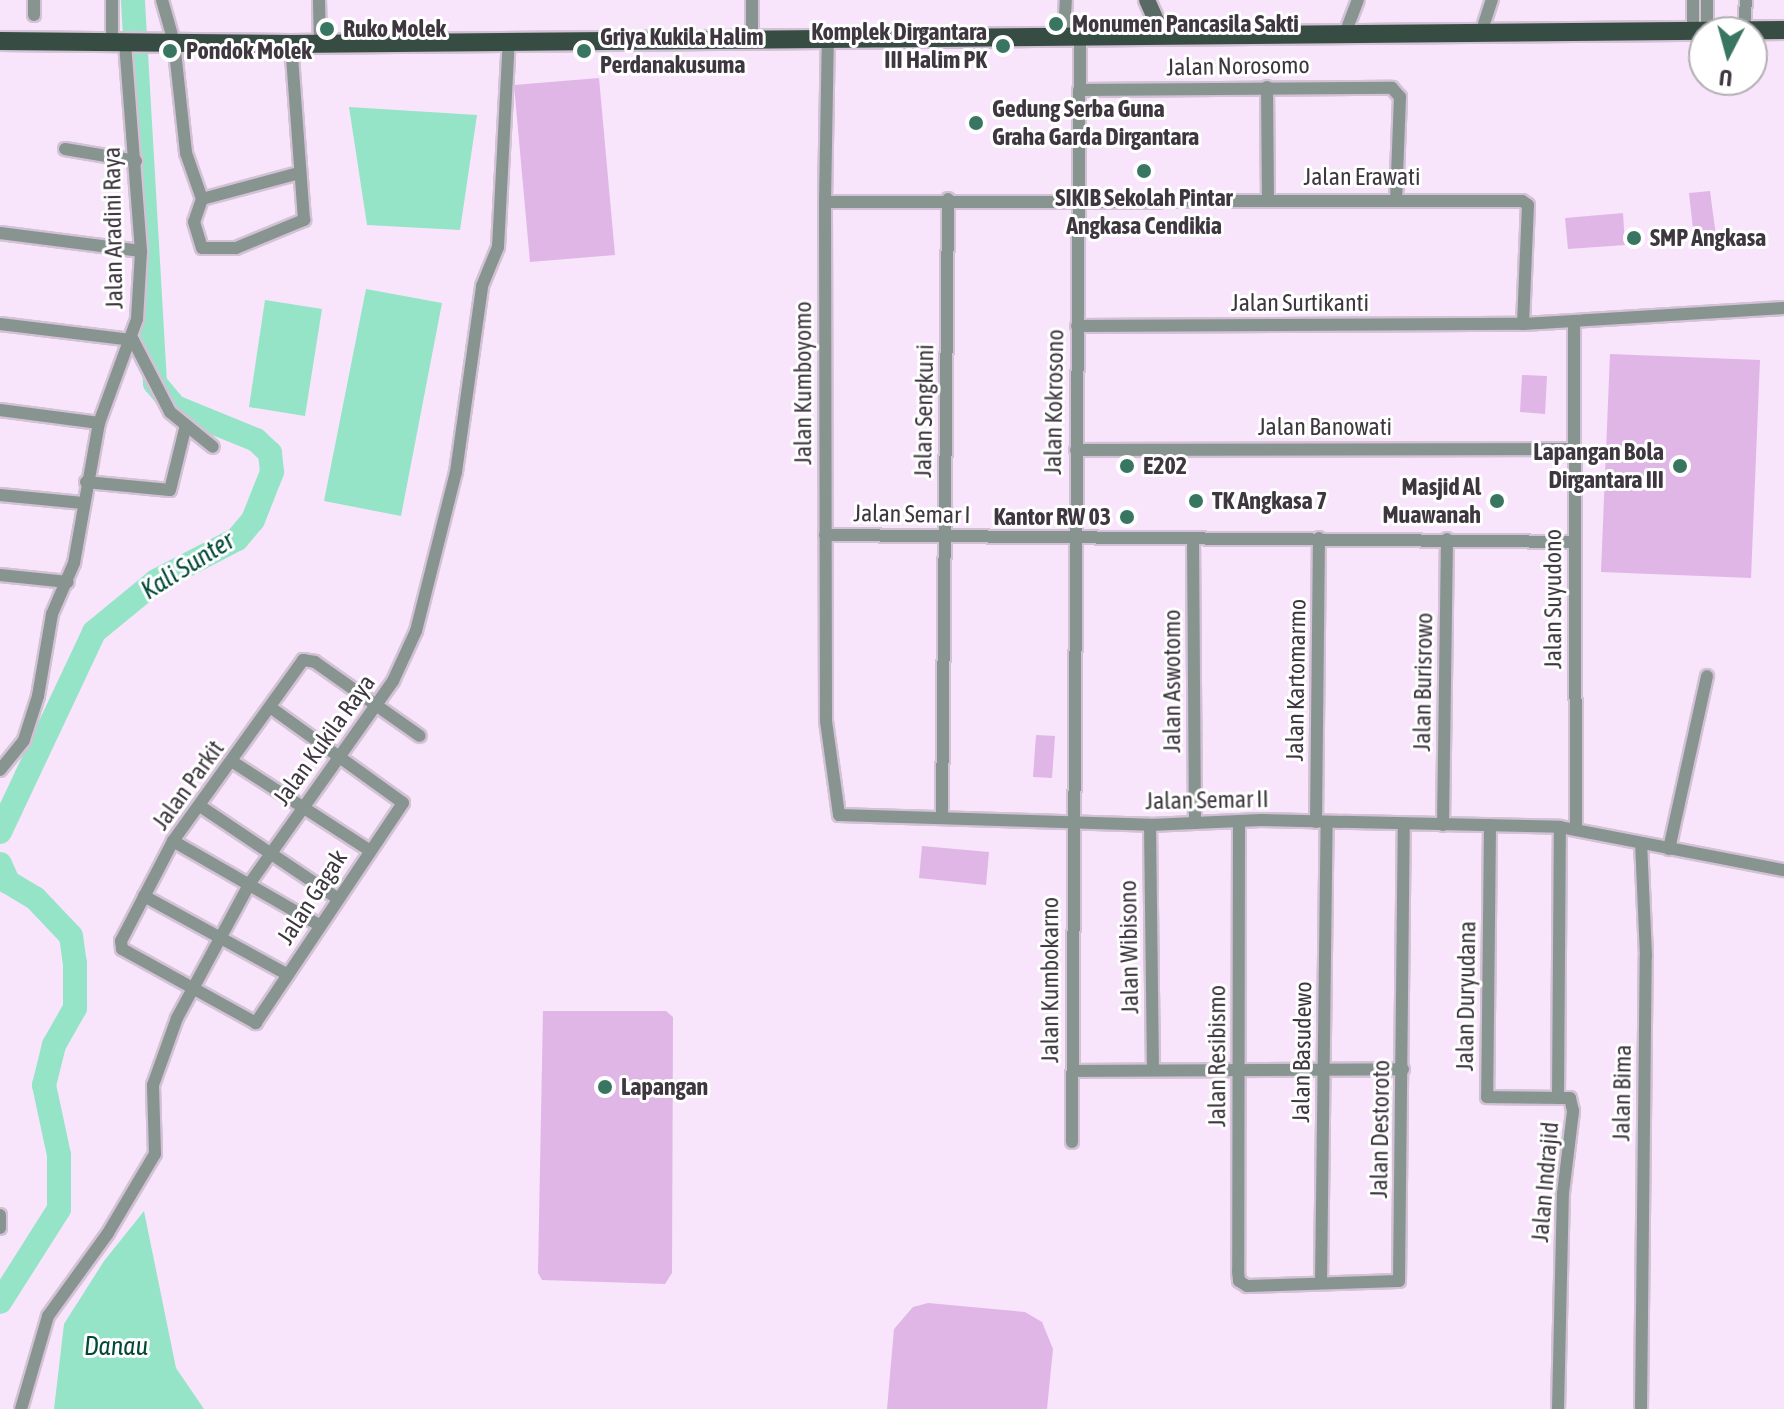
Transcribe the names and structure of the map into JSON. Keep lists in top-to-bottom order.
{
  "streets": {
    "street": [
      "Jalan Norosomo",
      "Jalan Erawati",
      "Jalan Aradini Raya",
      "Jalan Surtikanti",
      "Jalan Kumboyomo",
      "Jalan Kokrosono",
      "Jalan Sengkuni",
      "Jalan Banowati",
      "Jalan Semar I",
      "Jalan Suyudono",
      "Jalan Kartomarmo",
      "Jalan Aswotomo",
      "Jalan Burisrowo",
      "Jalan Kukila Raya",
      "Jalan Parkit",
      "Jalan Semar II",
      "Jalan Gagak",
      "Jalan Wibisono",
      "Jalan Kumbokarno",
      "Jalan Duryudana",
      "Jalan Basudewo",
      "Jalan Resibismo",
      "Jalan Bima",
      "Jalan Destoroto",
      "Jalan Indrajid"
    ]
  },
  "crossings": [
    ["Jalan Norosomo", "Jalan Erawati"],
    ["Jalan Norosomo", "Jalan Kokrosono"],
    ["Jalan Erawati", "Jalan Surtikanti"],
    ["Jalan Erawati", "Jalan Kokrosono"],
    ["Jalan Surtikanti", "Jalan Kokrosono"],
    ["Jalan Surtikanti", "Jalan Suyudono"],
    ["Jalan Kumboyomo", "Jalan Semar I"],
    ["Jalan Kumboyomo", "Jalan Semar II"],
    ["Jalan Kokrosono", "Jalan Banowati"],
    ["Jalan Kokrosono", "Jalan Semar I"],
    ["Jalan Kokrosono", "Jalan Semar II"],
    ["Jalan Kokrosono", "Jalan Kumbokarno"],
    ["Jalan Sengkuni", "Jalan Semar I"],
    ["Jalan Sengkuni", "Jalan Semar II"],
    ["Jalan Banowati", "Jalan Suyudono"],
    ["Jalan Semar I", "Jalan Suyudono"],
    ["Jalan Semar I", "Jalan Kartomarmo"],
    ["Jalan Semar I", "Jalan Aswotomo"],
    ["Jalan Semar I", "Jalan Burisrowo"],
    ["Jalan Suyudono", "Jalan Semar II"],
    ["Jalan Kartomarmo", "Jalan Semar II"],
    ["Jalan Kartomarmo", "Jalan Basudewo"],
    ["Jalan Aswotomo", "Jalan Semar II"],
    ["Jalan Burisrowo", "Jalan Semar II"],
    ["Jalan Kukila Raya", "Jalan Parkit"],
    ["Jalan Kukila Raya", "Jalan Gagak"],
    ["Jalan Parkit", "Jalan Gagak"],
    ["Jalan Semar II", "Jalan Wibisono"],
    ["Jalan Semar II", "Jalan Kumbokarno"],
    ["Jalan Semar II", "Jalan Duryudana"],
    ["Jalan Semar II", "Jalan Basudewo"],
    ["Jalan Semar II", "Jalan Resibismo"],
    ["Jalan Semar II", "Jalan Destoroto"],
    ["Jalan Semar II", "Jalan Indrajid"],
    ["Jalan Duryudana", "Jalan Indrajid"],
    ["Jalan Basudewo", "Jalan Destoroto"],
    ["Jalan Resibismo", "Jalan Destoroto"]
  ],
  "water": ["Kali Sunter", "Danau"],
  "places": [
    "Monumen Pancasila Sakti",
    "Ruko Molek",
    "Komplek Dirgantara III Halim PK",
    "Pondok Molek",
    "Griya Kukila Halim Perdanakusuma",
    "Gedung Serba Guna Graha Garda Dirgantara",
    "SIKIB Sekolah Pintar Angkasa Cendikia",
    "SMP Angkasa",
    "E202",
    "Lapangan Bola Dirgantara III",
    "TK Angkasa 7",
    "Masjid Al Muawanah",
    "Kantor RW 03",
    "Lapangan"
  ],
  "north": "bottom"
}
